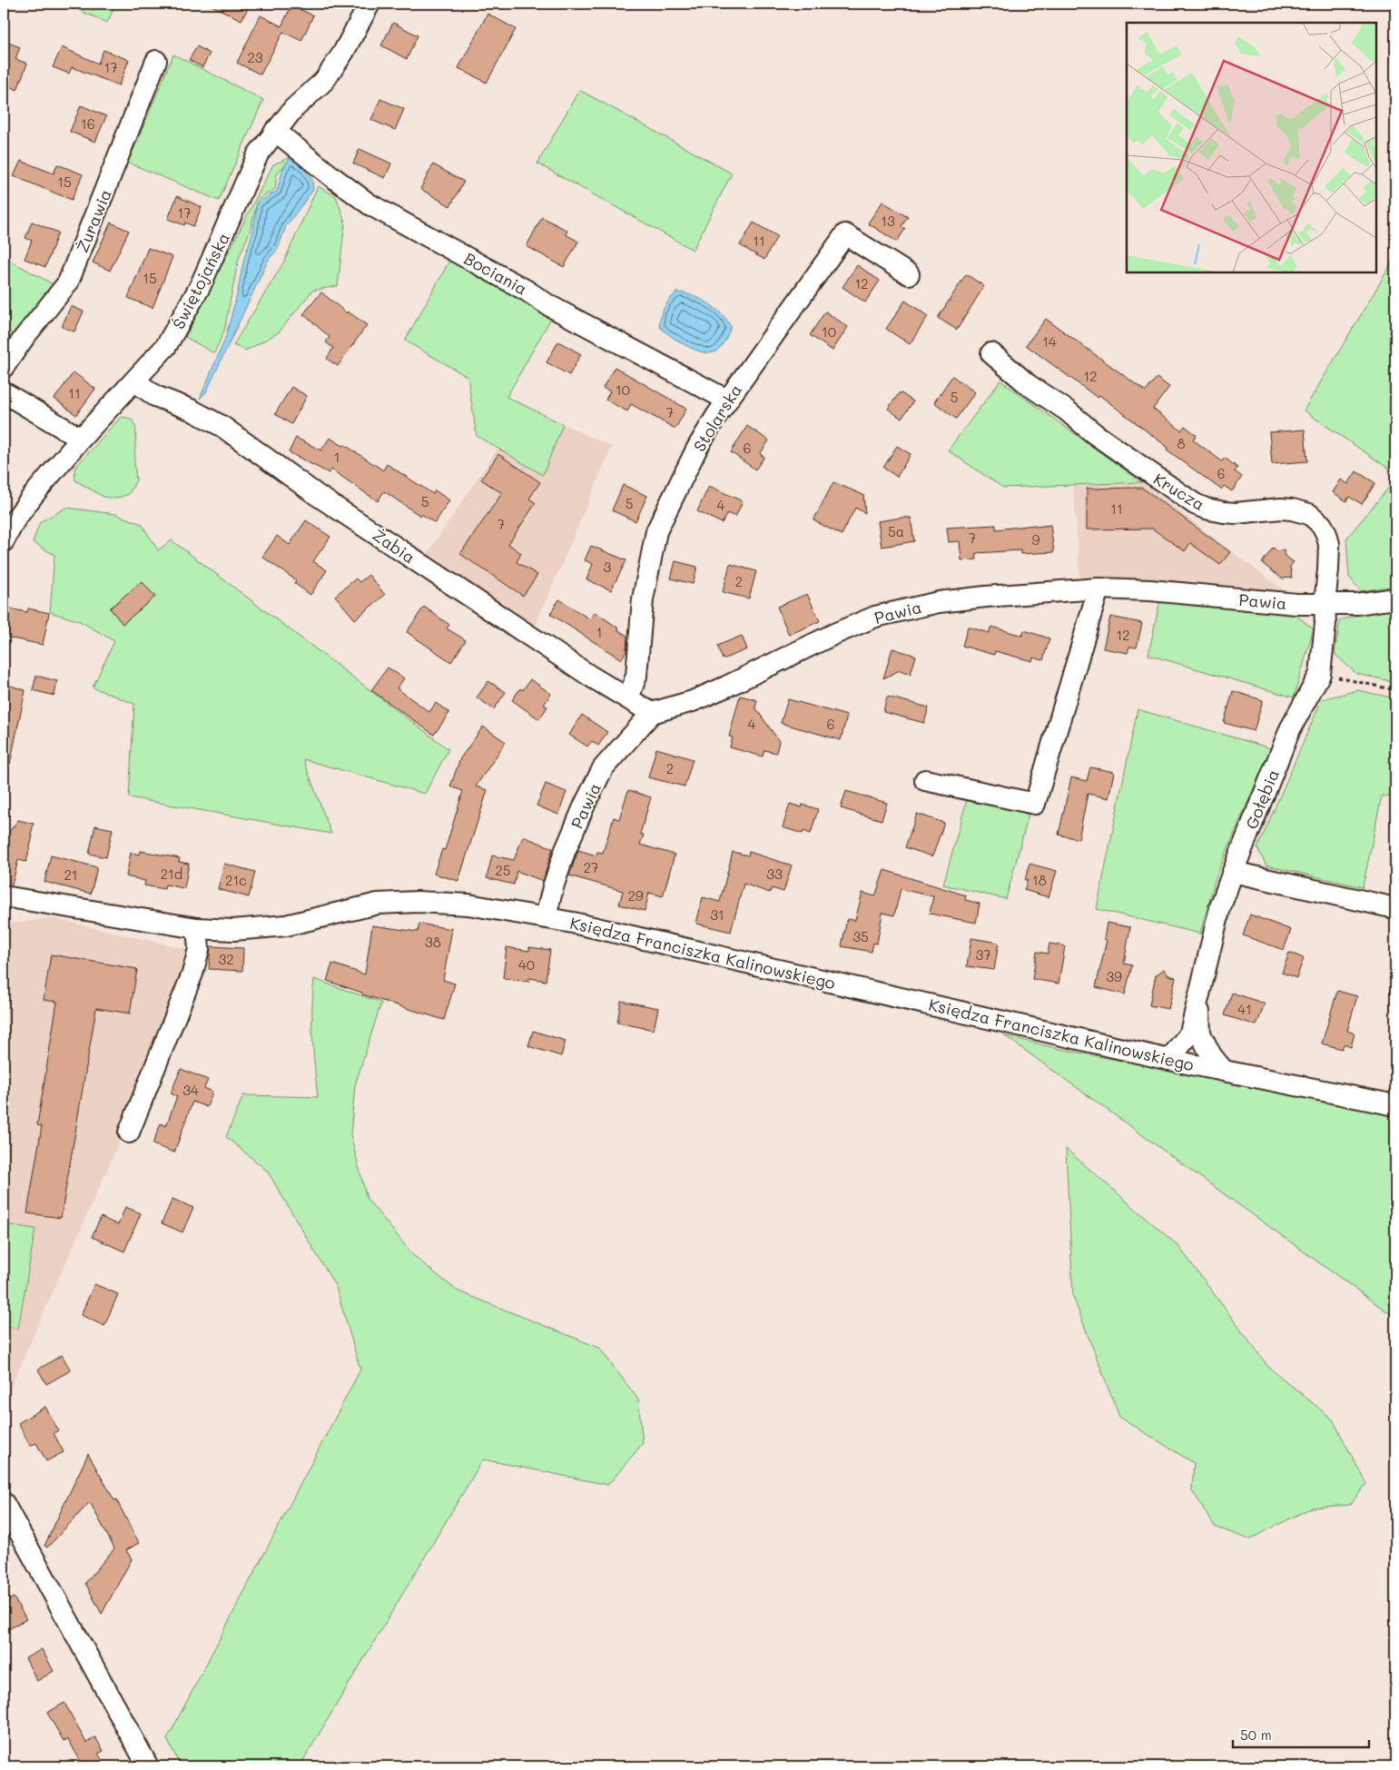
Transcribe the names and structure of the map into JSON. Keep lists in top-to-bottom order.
{
  "streets": {
    "street": [
      "Żurawia",
      "Bociania",
      "Świętojańska",
      "Stolarska",
      "Krucza",
      "Żabia",
      "Pawia",
      "Gołębia",
      "Księdza Franciszka Kalinowskiego"
    ]
  },
  "crossings": [
    ["Bociania", "Świętojańska"],
    ["Bociania", "Stolarska"],
    ["Świętojańska", "Żabia"],
    ["Stolarska", "Żabia"],
    ["Krucza", "Pawia"],
    ["Krucza", "Gołębia"],
    ["Żabia", "Pawia"],
    ["Pawia", "Gołębia"],
    ["Pawia", "Księdza Franciszka Kalinowskiego"],
    ["Gołębia", "Księdza Franciszka Kalinowskiego"]
  ],
  "house_numbers": [
    "23",
    "17",
    "16",
    "15",
    "17",
    "13",
    "11",
    "15",
    "12",
    "10",
    "14",
    "12",
    "10",
    "11",
    "5",
    "7",
    "8",
    "6",
    "1",
    "6",
    "5",
    "5",
    "4",
    "11",
    "7",
    "5a",
    "7",
    "9",
    "3",
    "2",
    "1",
    "12",
    "4",
    "6",
    "2",
    "27",
    "25",
    "21d",
    "33",
    "21",
    "21c",
    "18",
    "29",
    "31",
    "35",
    "38",
    "37",
    "32",
    "40",
    "39",
    "41",
    "34"
  ],
  "scale_bar": "50 m"
}
